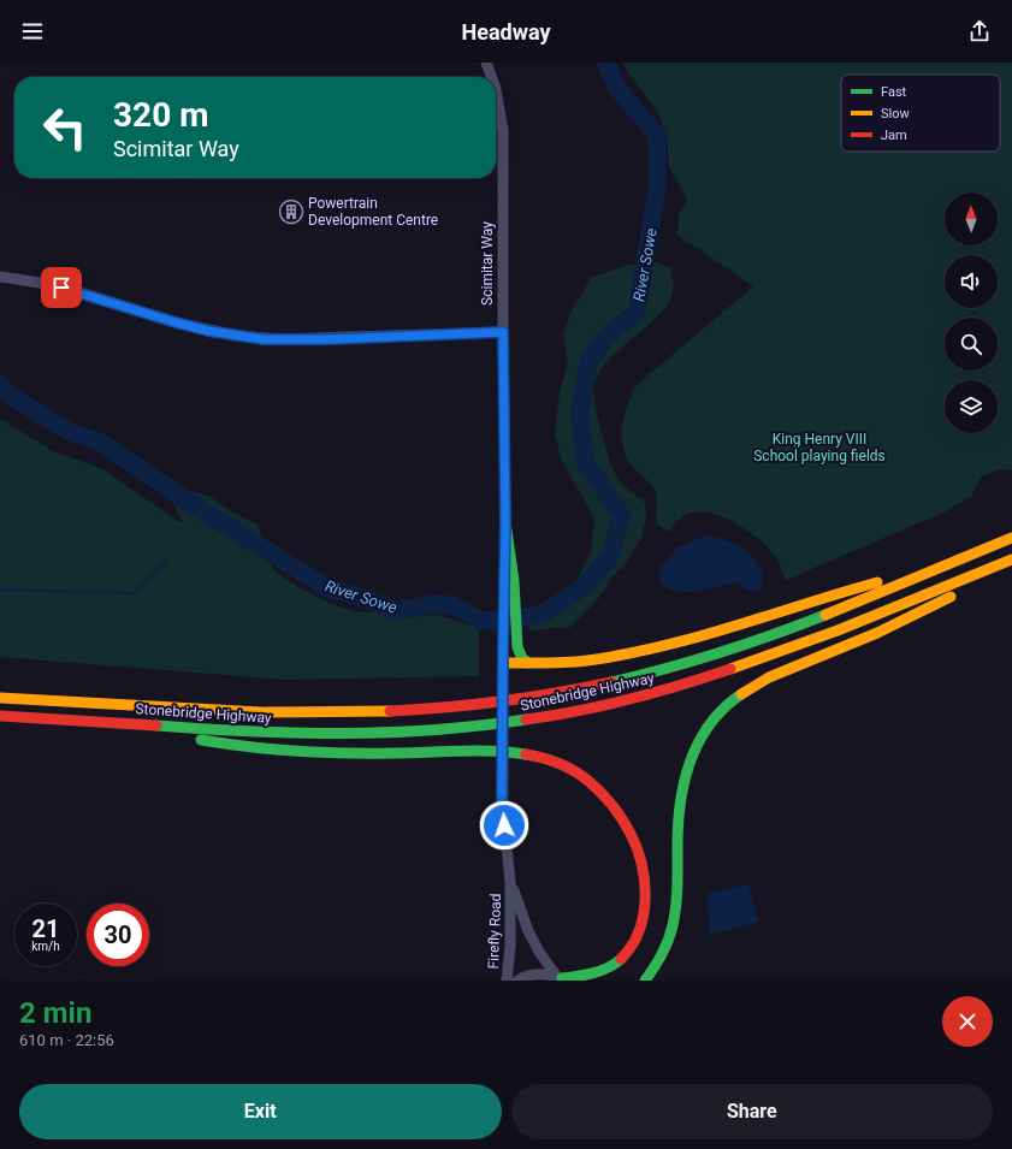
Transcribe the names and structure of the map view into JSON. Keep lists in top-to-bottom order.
{
  "streets": {
    "highway": ["Stonebridge Highway"],
    "street": ["Scimitar Way", "Firefly Road"]
  },
  "water": ["River Sowe"],
  "parks": ["King Henry VIII School playing fields"],
  "places": {
    "building": ["Powertrain Development Centre"]
  },
  "legend": ["Fast", "Slow", "Jam"],
  "north": "top",
  "page": {
    "header": "Headway",
    "turn": ["320 m", "Scimitar Way"],
    "speed": "21 km/h",
    "limit": "30",
    "heading": ["2 min", "610 m · 22:56"],
    "buttons": ["Exit", "Share"]
  }
}
